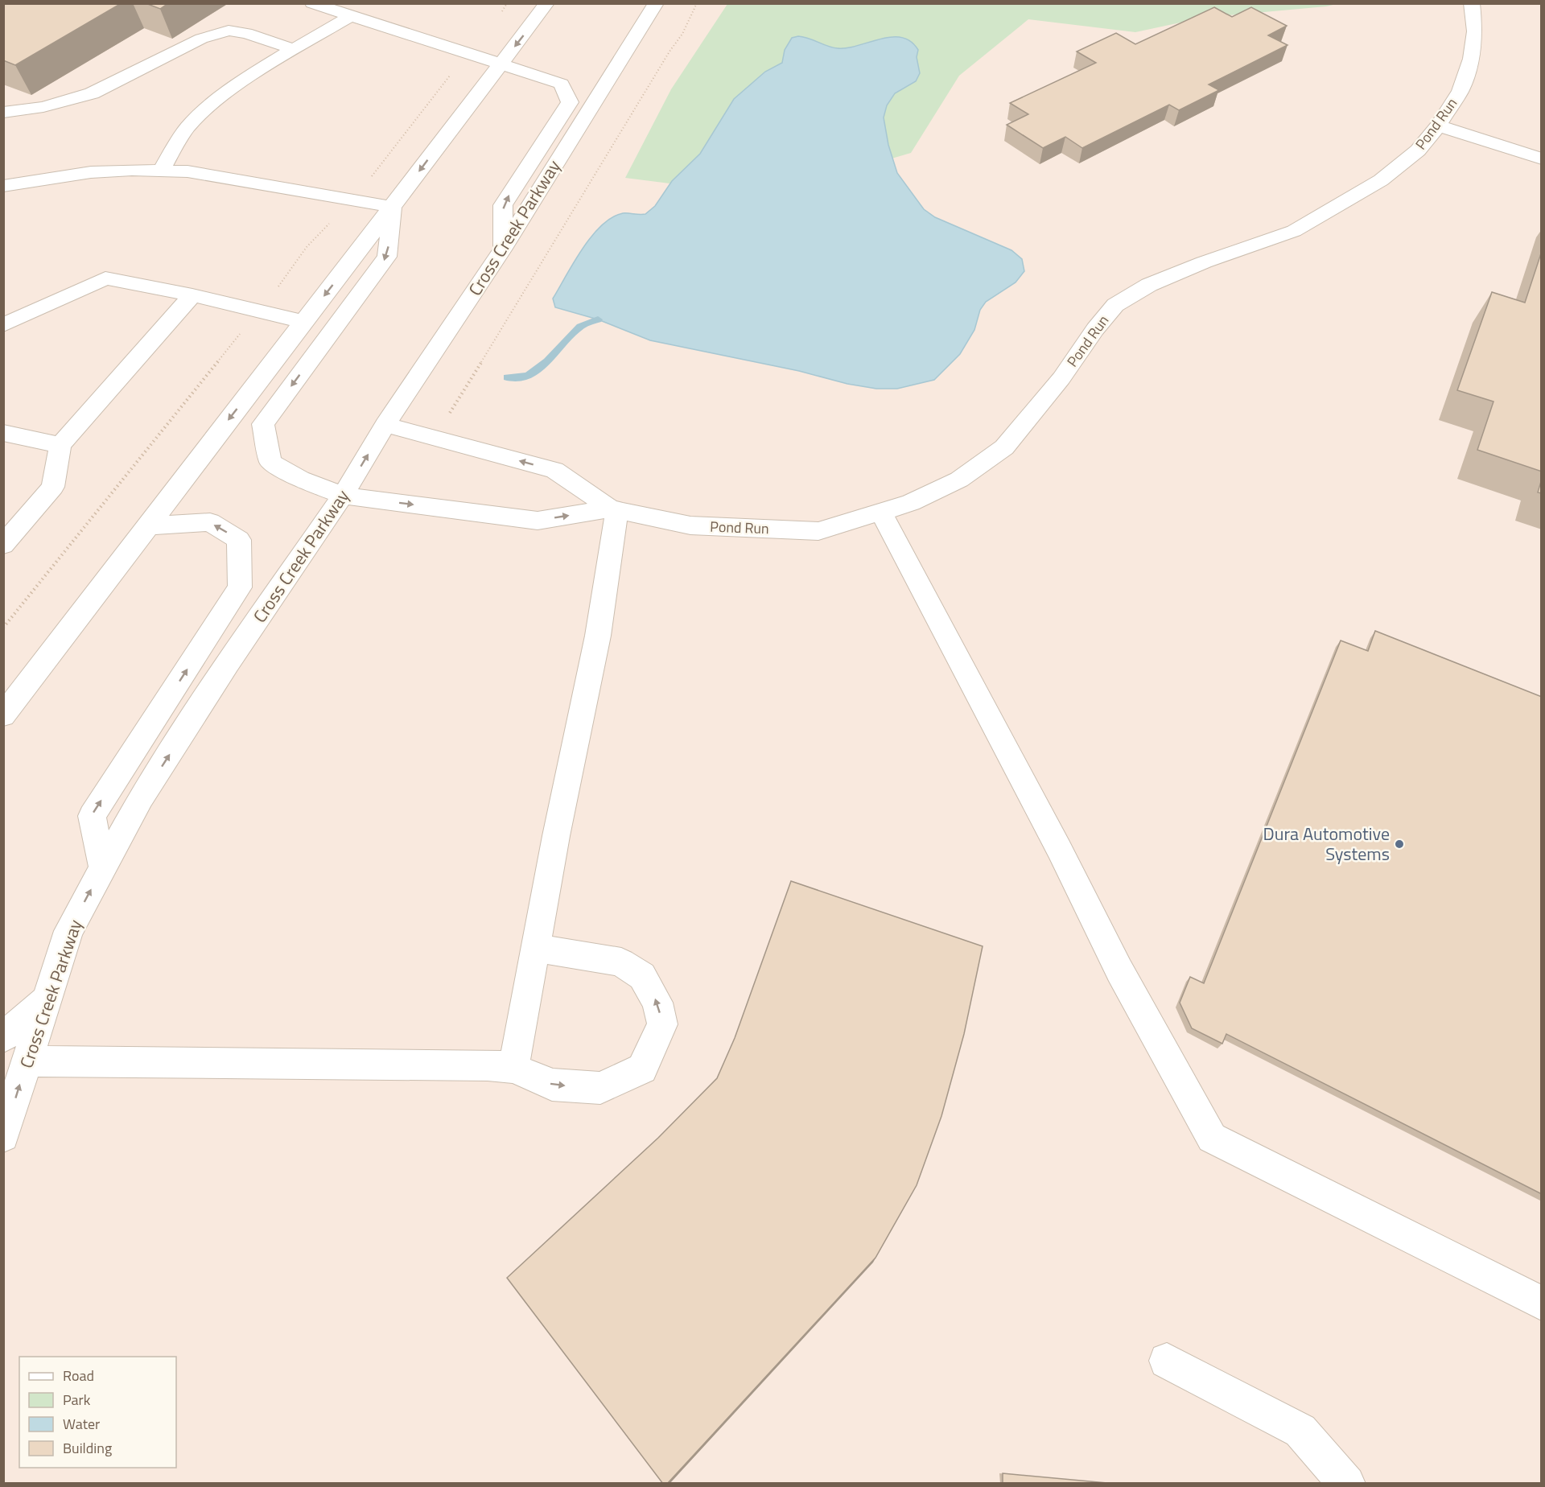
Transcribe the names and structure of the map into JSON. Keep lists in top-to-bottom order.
{
  "streets": {
    "street": ["Pond Run", "Cross Creek Parkway"]
  },
  "crossings": [
    ["Pond Run", "Cross Creek Parkway"]
  ],
  "places": ["Dura Automotive Systems"],
  "legend": [
    "Road",
    "Park",
    "Water",
    "Building"
  ]
}
